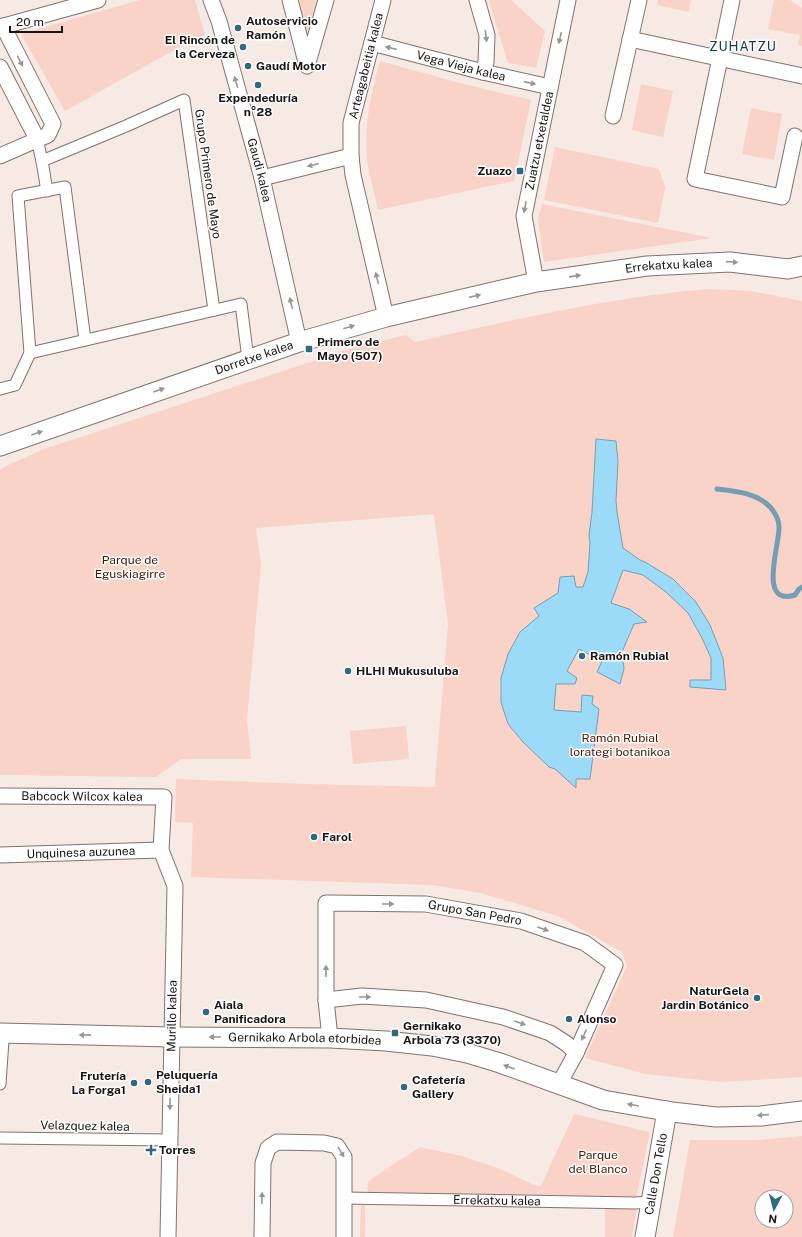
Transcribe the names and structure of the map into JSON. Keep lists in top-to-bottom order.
{
  "streets": {
    "street": [
      "Arteagabeitia kalea",
      "Vega Vieja kalea",
      "Zuatzu etxetaldea",
      "Gaudi kalea",
      "Grupo Primero de Mayo",
      "Errekatxu kalea",
      "Dorretxe kalea",
      "Babcock Wilcox kalea",
      "Unquinesa auzunea",
      "Grupo San Pedro",
      "Murillo kalea",
      "Gernikako Arbola etorbidea",
      "Velazquez kalea",
      "Calle Don Tello"
    ]
  },
  "crossings": [
    ["Arteagabeitia kalea", "Vega Vieja kalea"],
    ["Vega Vieja kalea", "Zuatzu etxetaldea"],
    ["Zuatzu etxetaldea", "Errekatxu kalea"],
    ["Zuatzu etxetaldea", "Dorretxe kalea"],
    ["Gaudi kalea", "Dorretxe kalea"],
    ["Errekatxu kalea", "Dorretxe kalea"],
    ["Errekatxu kalea", "Calle Don Tello"],
    ["Babcock Wilcox kalea", "Murillo kalea"],
    ["Unquinesa auzunea", "Murillo kalea"],
    ["Grupo San Pedro", "Gernikako Arbola etorbidea"],
    ["Murillo kalea", "Gernikako Arbola etorbidea"],
    ["Murillo kalea", "Velazquez kalea"],
    ["Gernikako Arbola etorbidea", "Calle Don Tello"]
  ],
  "one_way": ["Errekatxu kalea"],
  "districts": ["ZUHATZU"],
  "parks": ["Parque de Eguskiagirre", "Ramón Rubial lorategi botanikoa", "Parque del Blanco"],
  "places": {
    "other": [
      "Autoservicio Ramón",
      "El Rincón de la Cerveza",
      "Gaudí Motor",
      "Expendeduría n°28",
      "Ramón Rubial",
      "HLHI Mukusuluba",
      "Farol",
      "NaturGela Jardin Botánico",
      "Aiala Panificadora",
      "Alonso",
      "Peluquería Sheida1",
      "Frutería La Forga1",
      "Cafetería Gallery"
    ],
    "transit": ["Zuazo", "Primero de Mayo (507)", "Gernikako Arbola 73 (3370)"],
    "health": ["Torres"]
  },
  "scale_bar": "20 m",
  "north": "bottom"
}
